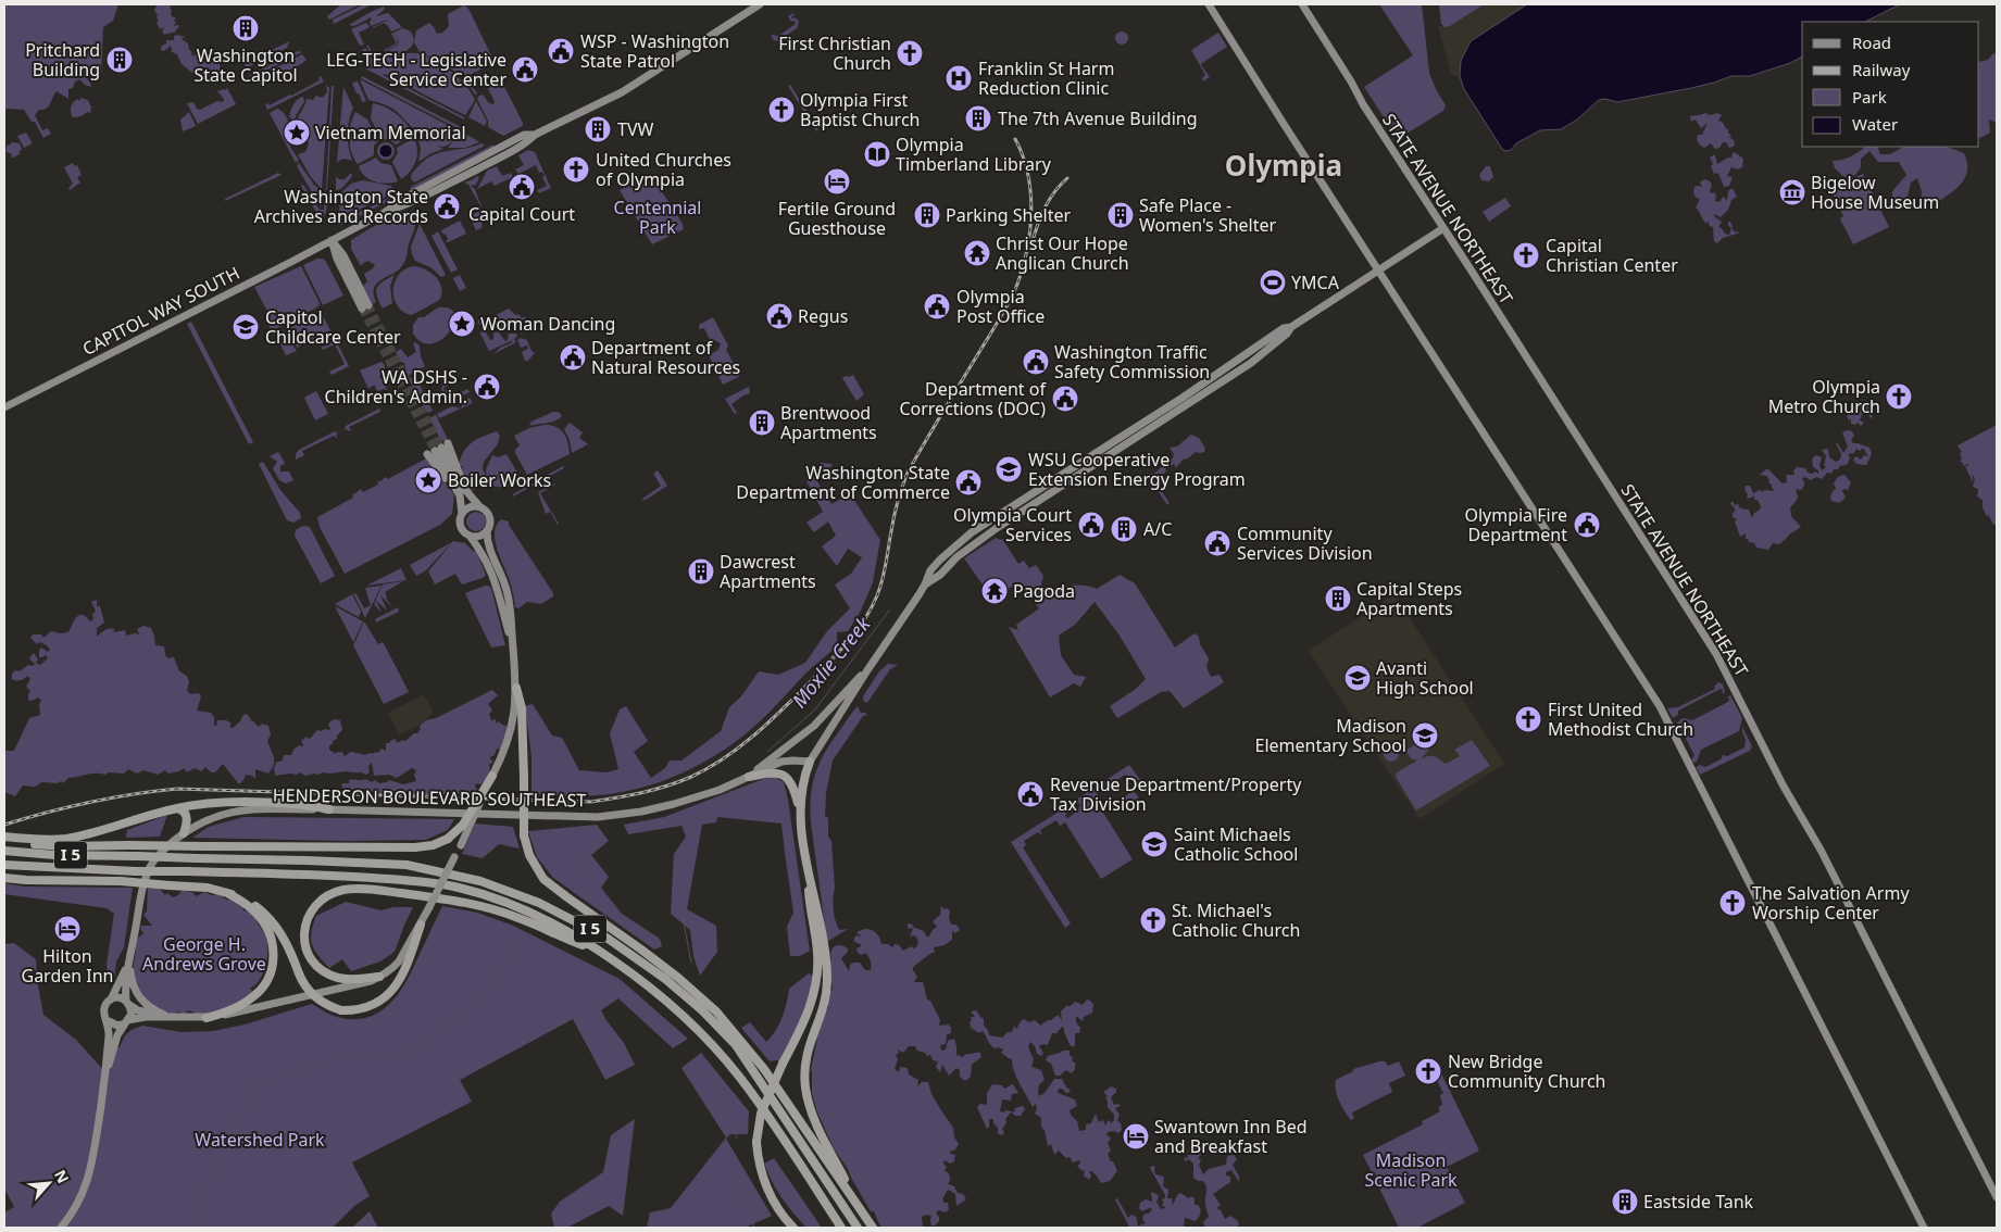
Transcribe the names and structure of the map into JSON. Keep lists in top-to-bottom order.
{
  "streets": {
    "highway": ["I 5"],
    "main road": ["STATE AVENUE NORTHEAST", "CAPITOL WAY SOUTH", "HENDERSON BOULEVARD SOUTHEAST"]
  },
  "districts": ["Olympia"],
  "water": ["Moxlie Creek"],
  "parks": [
    "Centennial Park",
    "George H. Andrews Grove",
    "Watershed Park",
    "Madison Scenic Park"
  ],
  "places": {
    "building": [
      "Washington State Capitol",
      "Pritchard Building",
      "The 7th Avenue Building",
      "TVW",
      "Parking Shelter",
      "Safe Place - Women's Shelter",
      "Brentwood Apartments",
      "A/C",
      "Dawcrest Apartments",
      "Capital Steps Apartments",
      "Eastside Tank"
    ],
    "public building": [
      "WSP - Washington State Patrol",
      "LEG-TECH - Legislative Service Center",
      "Capital Court",
      "Washington State Archives and Records",
      "Olympia Post Office",
      "Regus",
      "Department of Natural Resources",
      "Washington Traffic Safety Commission",
      "WA DSHS - Children's Admin.",
      "Department of Corrections (DOC)",
      "Washington State Department of Commerce",
      "Olympia Court Services",
      "Olympia Fire Department",
      "Community Services Division",
      "Revenue Department/Property Tax Division"
    ],
    "church": [
      "First Christian Church",
      "Olympia First Baptist Church",
      "United Churches of Olympia",
      "Capital Christian Center",
      "Olympia Metro Church",
      "First United Methodist Church",
      "The Salvation Army Worship Center",
      "St. Michael's Catholic Church",
      "New Bridge Community Church"
    ],
    "hospital": ["Franklin St Harm Reduction Clinic"],
    "place": ["Vietnam Memorial", "Woman Dancing", "Boiler Works"],
    "library": ["Olympia Timberland Library"],
    "hotel": ["Fertile Ground Guesthouse", "Hilton Garden Inn", "Swantown Inn Bed and Breakfast"],
    "museum": ["Bigelow House Museum"],
    "temple": ["Christ Our Hope Anglican Church", "Pagoda"],
    "sports": ["YMCA"],
    "school or university": [
      "Capitol Childcare Center",
      "WSU Cooperative Extension Energy Program",
      "Avanti High School",
      "Madison Elementary School",
      "Saint Michaels Catholic School"
    ]
  },
  "legend": [
    "Road",
    "Railway",
    "Park",
    "Water"
  ],
  "north": "top right"
}
